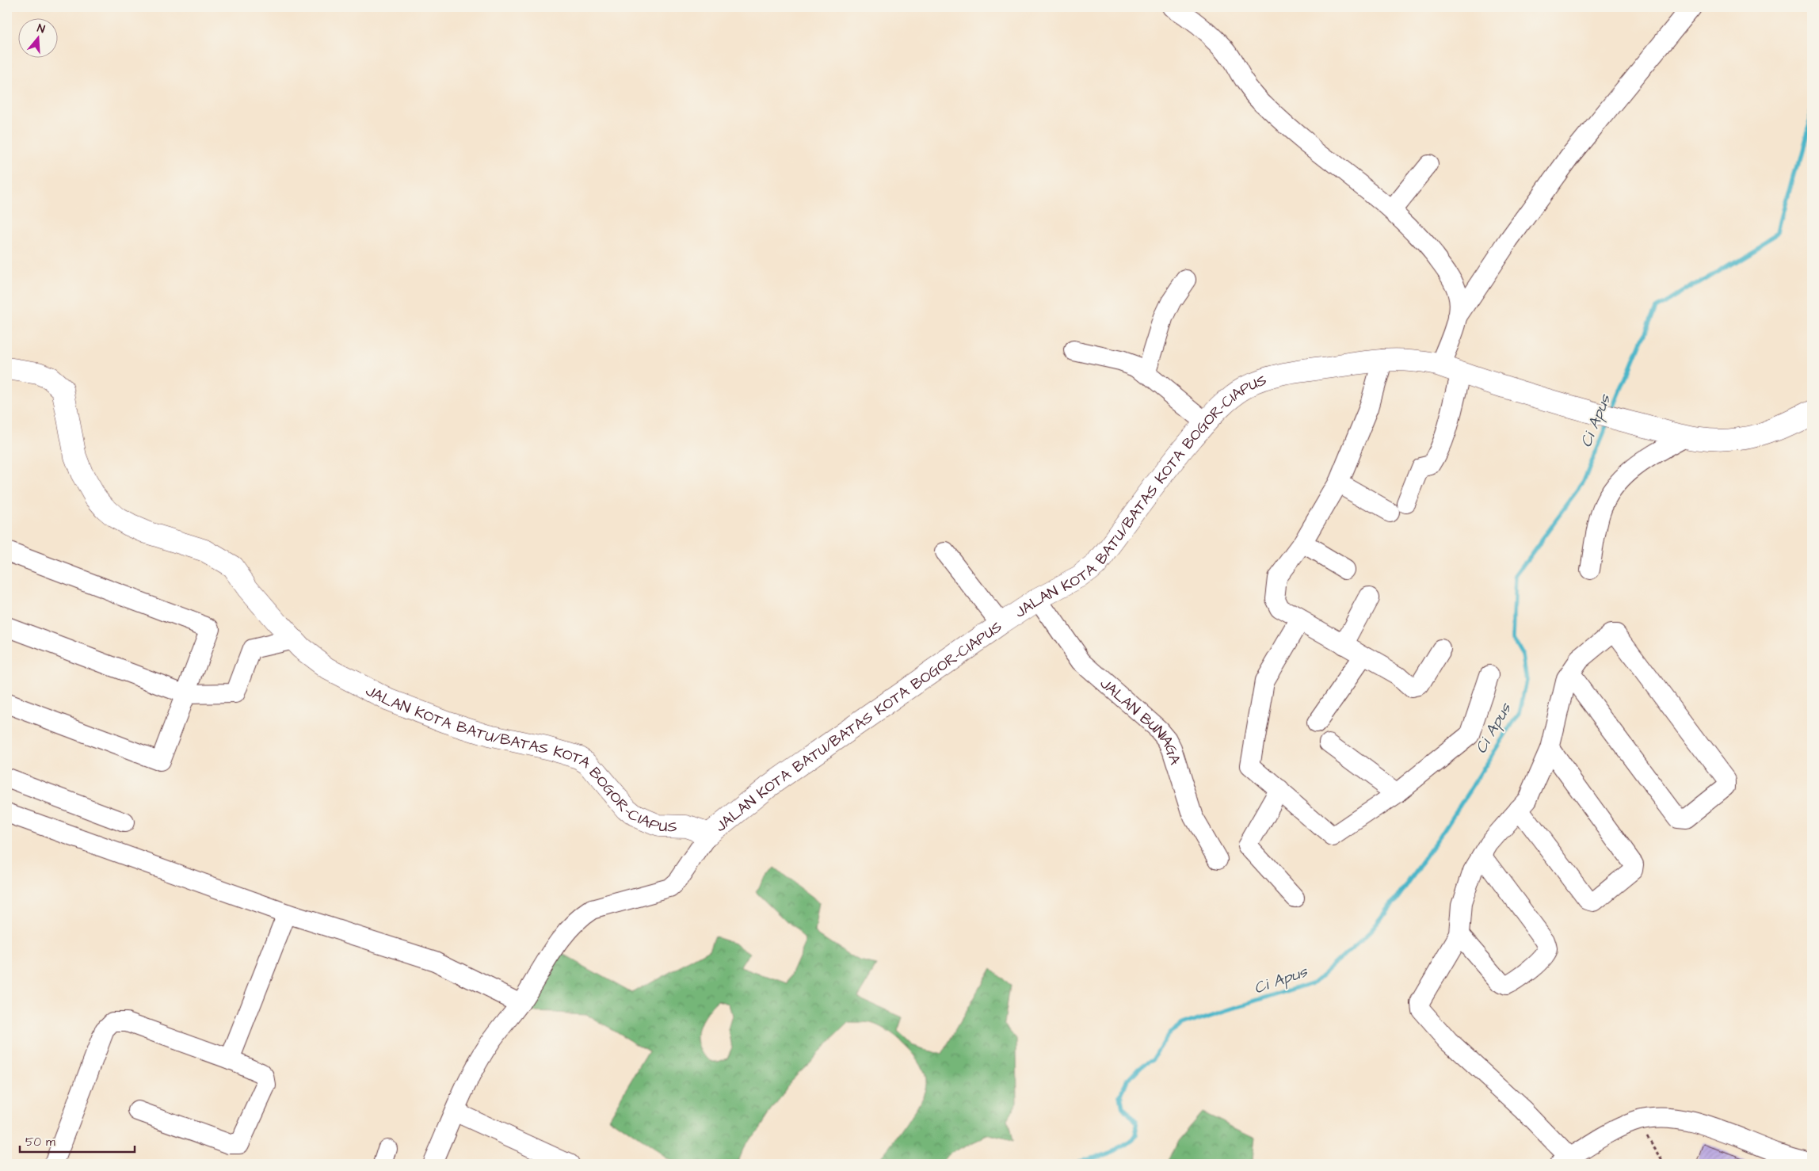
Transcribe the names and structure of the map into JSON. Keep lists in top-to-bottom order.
{
  "streets": {
    "main road": ["JALAN KOTA BATU/BATAS KOTA BOGOR–CIAPUS"],
    "street": ["JALAN BUNIAGA"]
  },
  "crossings": [
    ["JALAN KOTA BATU/BATAS KOTA BOGOR–CIAPUS", "JALAN BUNIAGA"]
  ],
  "water": ["Ci Apus"],
  "scale_bar": "50 m",
  "north": "top"
}
